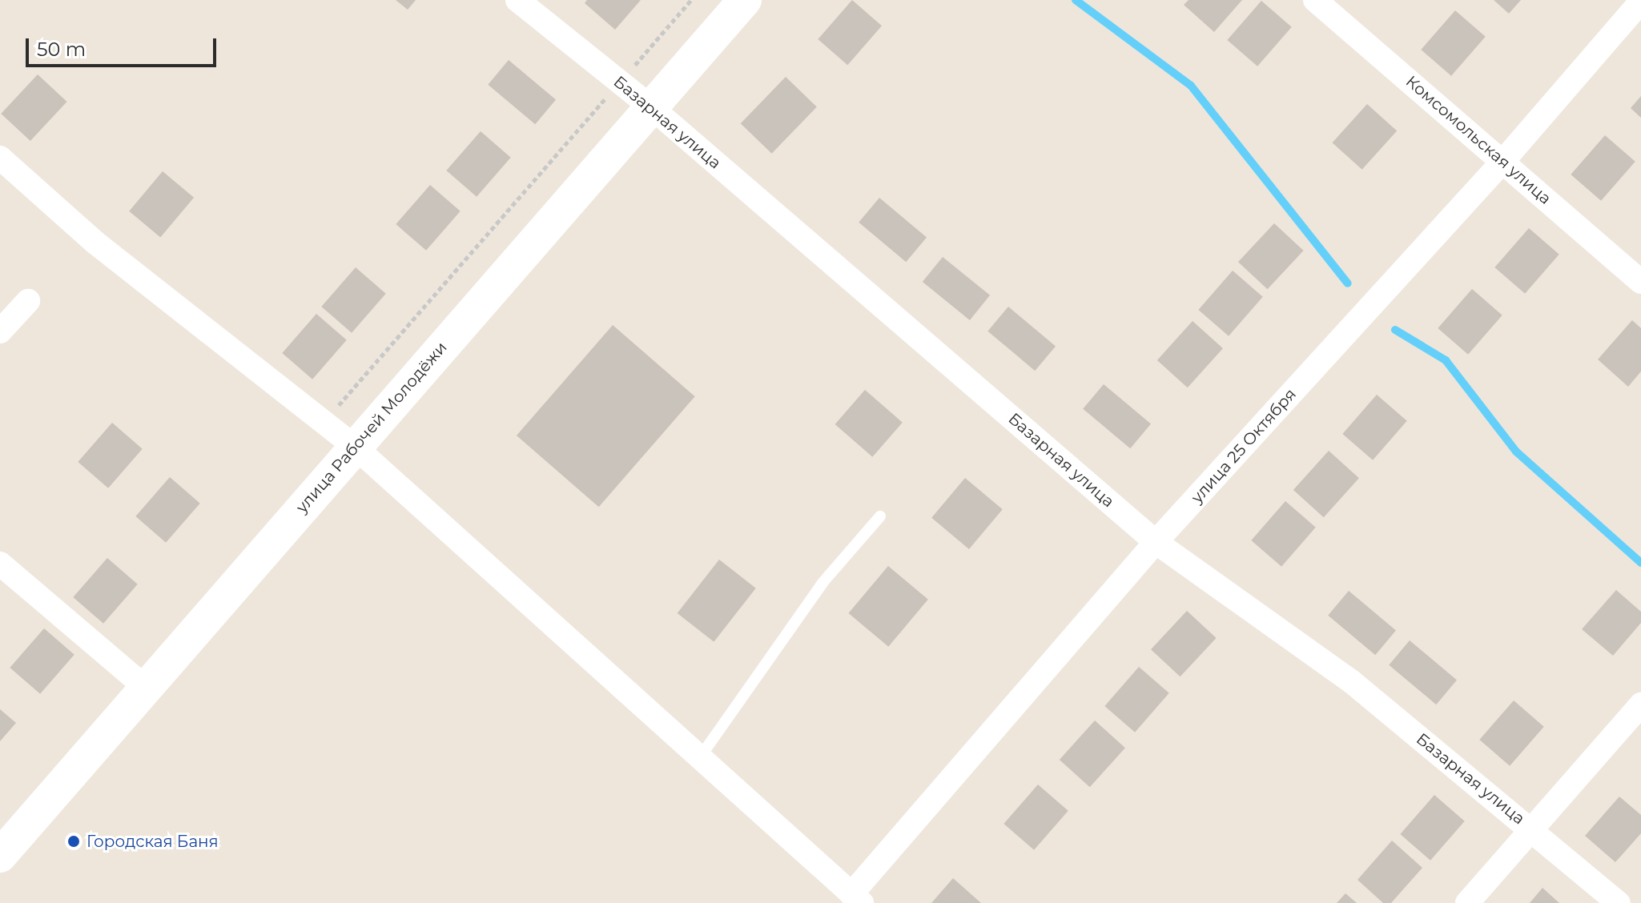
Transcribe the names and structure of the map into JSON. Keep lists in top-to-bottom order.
{
  "streets": {
    "main road": ["улица Рабочей Молодёжи"],
    "street": ["Базарная улица", "Комсомольская улица", "улица 25 Октября"]
  },
  "crossings": [
    ["Базарная улица", "улица Рабочей Молодёжи"],
    ["Базарная улица", "улица 25 Октября"],
    ["Комсомольская улица", "улица 25 Октября"]
  ],
  "places": ["Городская Баня"],
  "scale_bar": "50 m"
}
